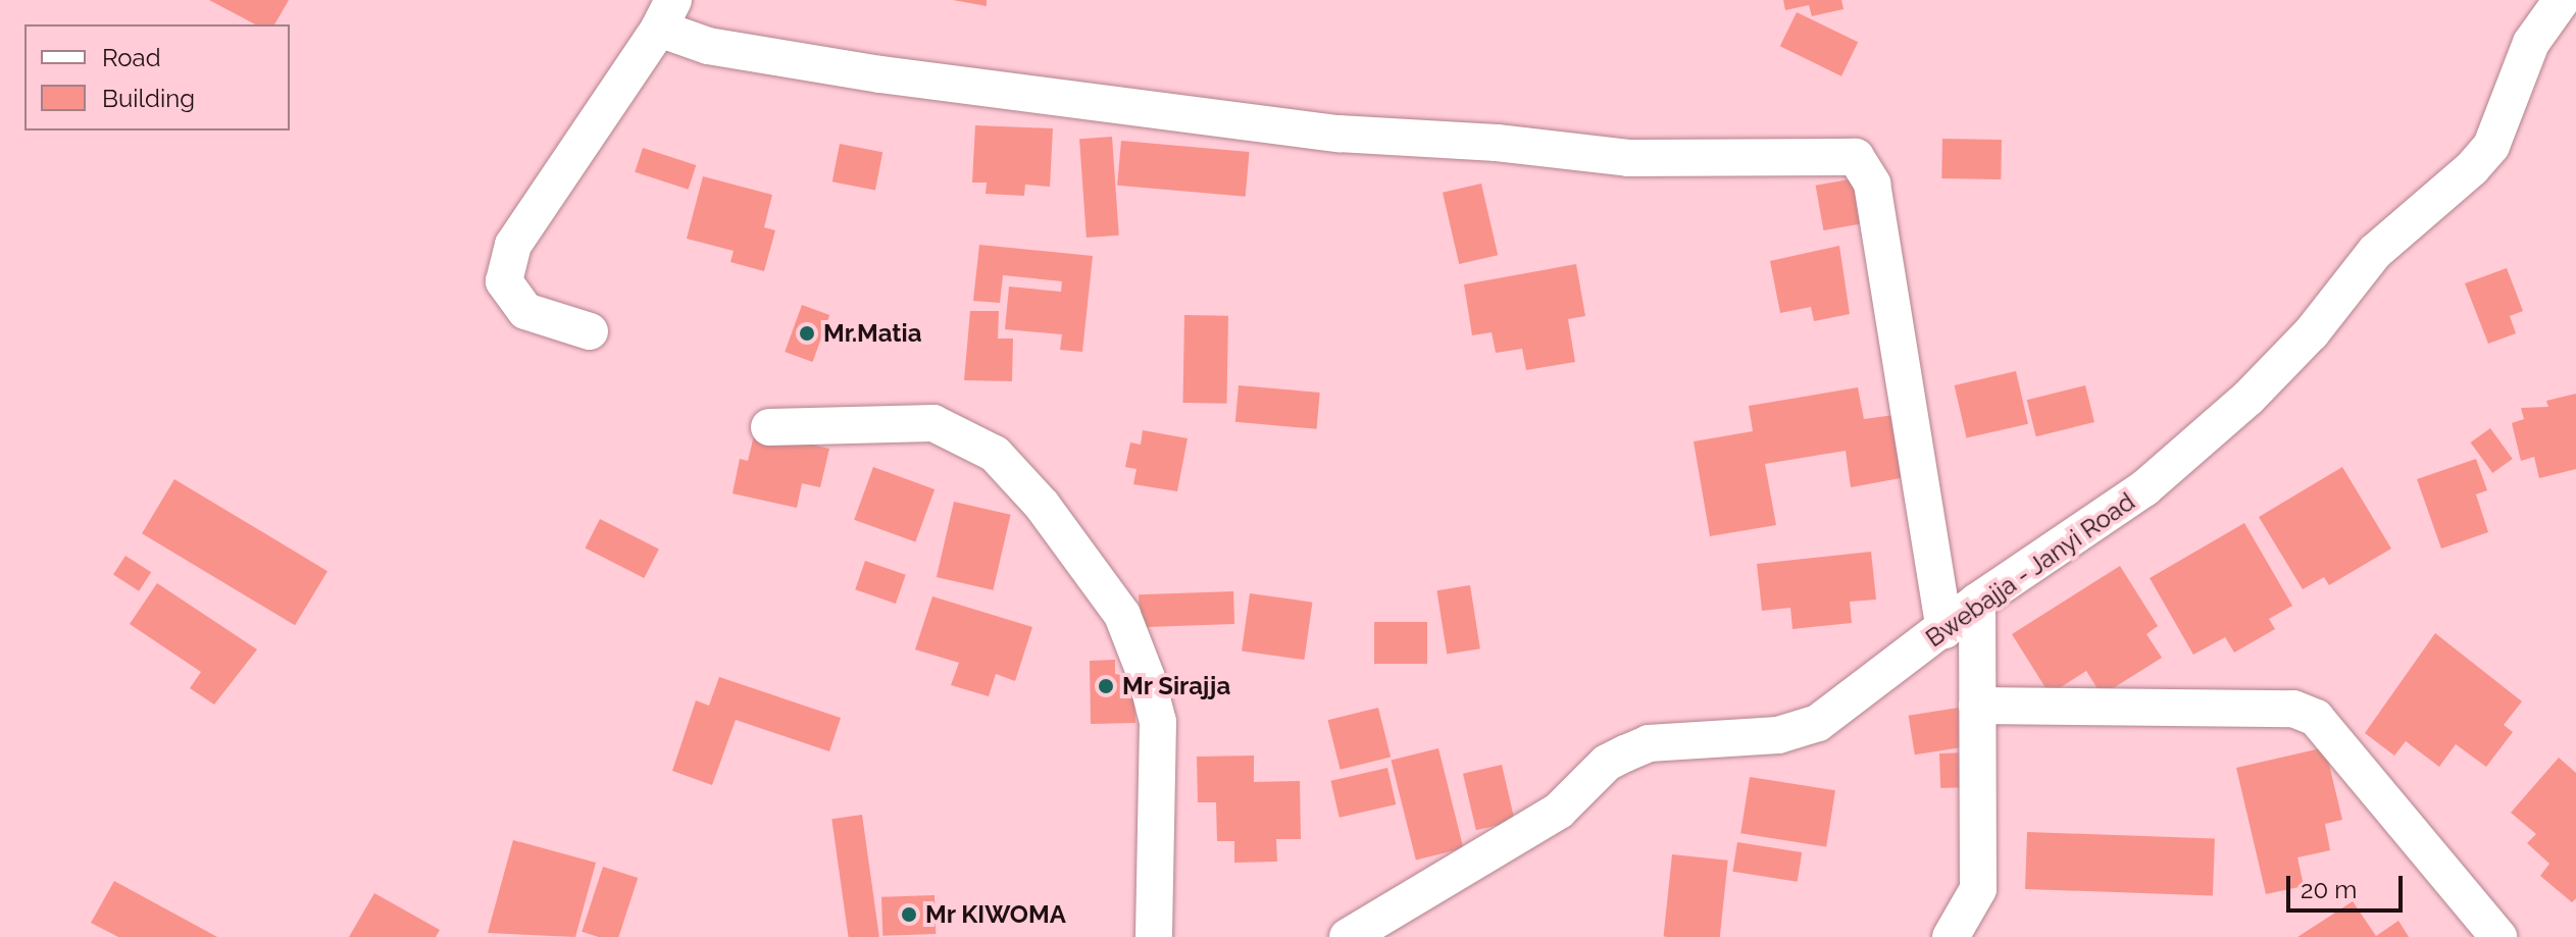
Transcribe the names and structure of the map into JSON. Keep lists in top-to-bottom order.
{
  "streets": {
    "street": ["Bwebajja - Janyi Road"]
  },
  "places": ["Mr.Matia", "Mr Sirajja", "Mr KIWOMA"],
  "legend": ["Road", "Building"],
  "scale_bar": "20 m"
}
